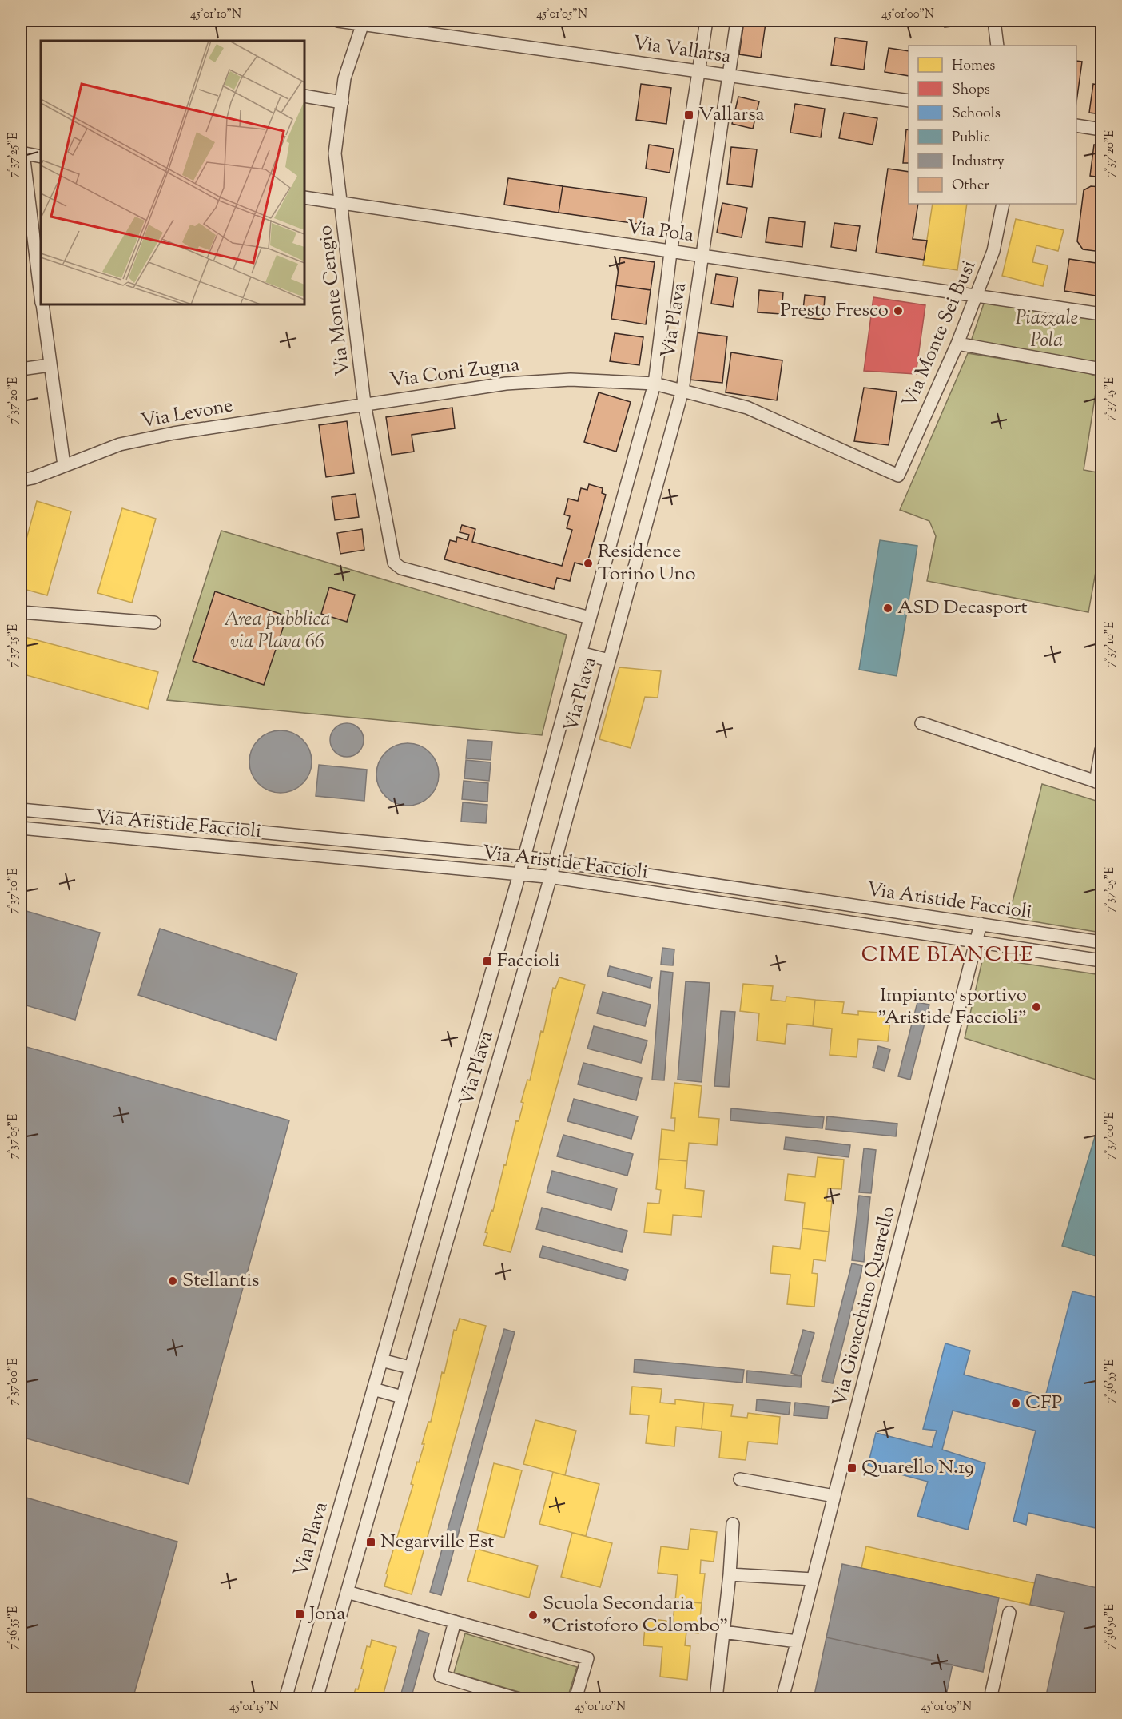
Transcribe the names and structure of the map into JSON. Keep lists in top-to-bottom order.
{
  "streets": {
    "street": [
      "Via Vallarsa",
      "Via Pola",
      "Via Monte Cengio",
      "Via Plava",
      "Via Monte Sei Busi",
      "Via Coni Zugna",
      "Via Levone",
      "Via Aristide Faccioli",
      "Via Gioacchino Quarello"
    ]
  },
  "crossings": [
    ["Via Vallarsa", "Via Monte Cengio"],
    ["Via Vallarsa", "Via Plava"],
    ["Via Pola", "Via Monte Cengio"],
    ["Via Pola", "Via Plava"],
    ["Via Pola", "Via Monte Sei Busi"],
    ["Via Monte Cengio", "Via Coni Zugna"],
    ["Via Monte Cengio", "Via Levone"],
    ["Via Plava", "Via Coni Zugna"],
    ["Via Plava", "Via Aristide Faccioli"],
    ["Via Monte Sei Busi", "Via Coni Zugna"],
    ["Via Coni Zugna", "Via Levone"],
    ["Via Aristide Faccioli", "Via Gioacchino Quarello"]
  ],
  "districts": ["CIME BIANCHE"],
  "parks": ["Piazzale Pola", "Area pubblica via Plava 66"],
  "places": {
    "transit": [
      "Vallarsa",
      "Faccioli",
      "Quarello N.19",
      "Negarville Est",
      "Jona"
    ],
    "other": [
      "Presto Fresco",
      "Residence Torino Uno",
      "ASD Decasport",
      "Impianto sportivo \"Aristide Faccioli\"",
      "Stellantis",
      "CFP",
      "Scuola Secondaria \"Cristoforo Colombo\""
    ]
  },
  "legend": [
    "Homes",
    "Shops",
    "Schools",
    "Public",
    "Industry",
    "Other"
  ],
  "coordinates": [
    "45°01'10\"N",
    "45°01'05\"N",
    "45°01'00\"N",
    "7°37'20\"E",
    "7°37'25\"E",
    "7°37'15\"E",
    "7°37'10\"E",
    "7°37'05\"E",
    "7°37'00\"E",
    "7°36'55\"E",
    "7°36'50\"E",
    "45°01'15\"N"
  ]
}
